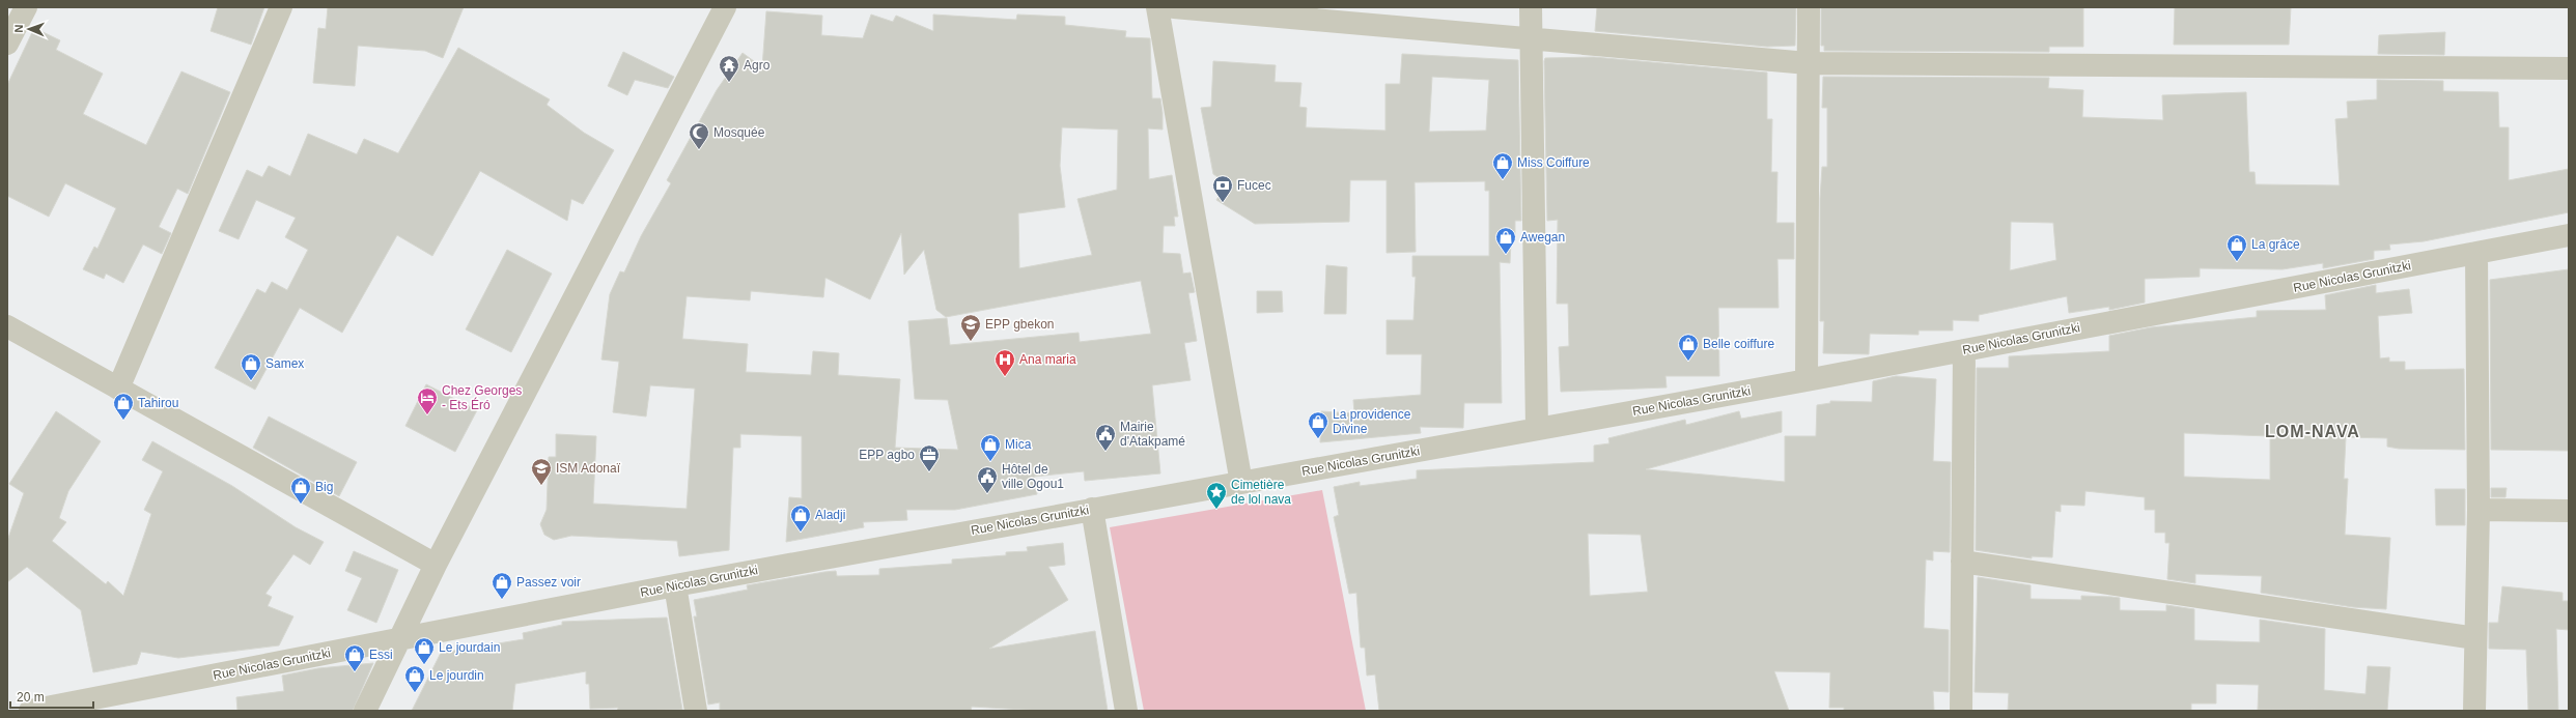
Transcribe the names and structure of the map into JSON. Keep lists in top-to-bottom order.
{
  "streets": {
    "street": ["Rue Nicolas Grunitzki"]
  },
  "districts": ["LOM-NAVA"],
  "places": {
    "temple": ["Agro"],
    "mosque": ["Mosquée"],
    "shop": [
      "Miss Coiffure",
      "Awegan",
      "La grâce",
      "Belle coiffure",
      "Samex",
      "Tahirou",
      "La providence Divine",
      "Mica",
      "Big",
      "Aladji",
      "Passez voir",
      "Le jourdain",
      "Essi",
      "Le jourdin"
    ],
    "bank": ["Fucec"],
    "school or university": ["EPP gbekon", "ISM Adonaï"],
    "hospital": ["Ana maria"],
    "hotel": ["Chez Georges - Ets Éró"],
    "public building": ["Mairie d'Atakpamé", "Hôtel de ville Ogou1"],
    "office": ["EPP agbo"],
    "place": ["Cimetière de lol nava"]
  },
  "scale_bar": "20 m",
  "north": "left"
}
